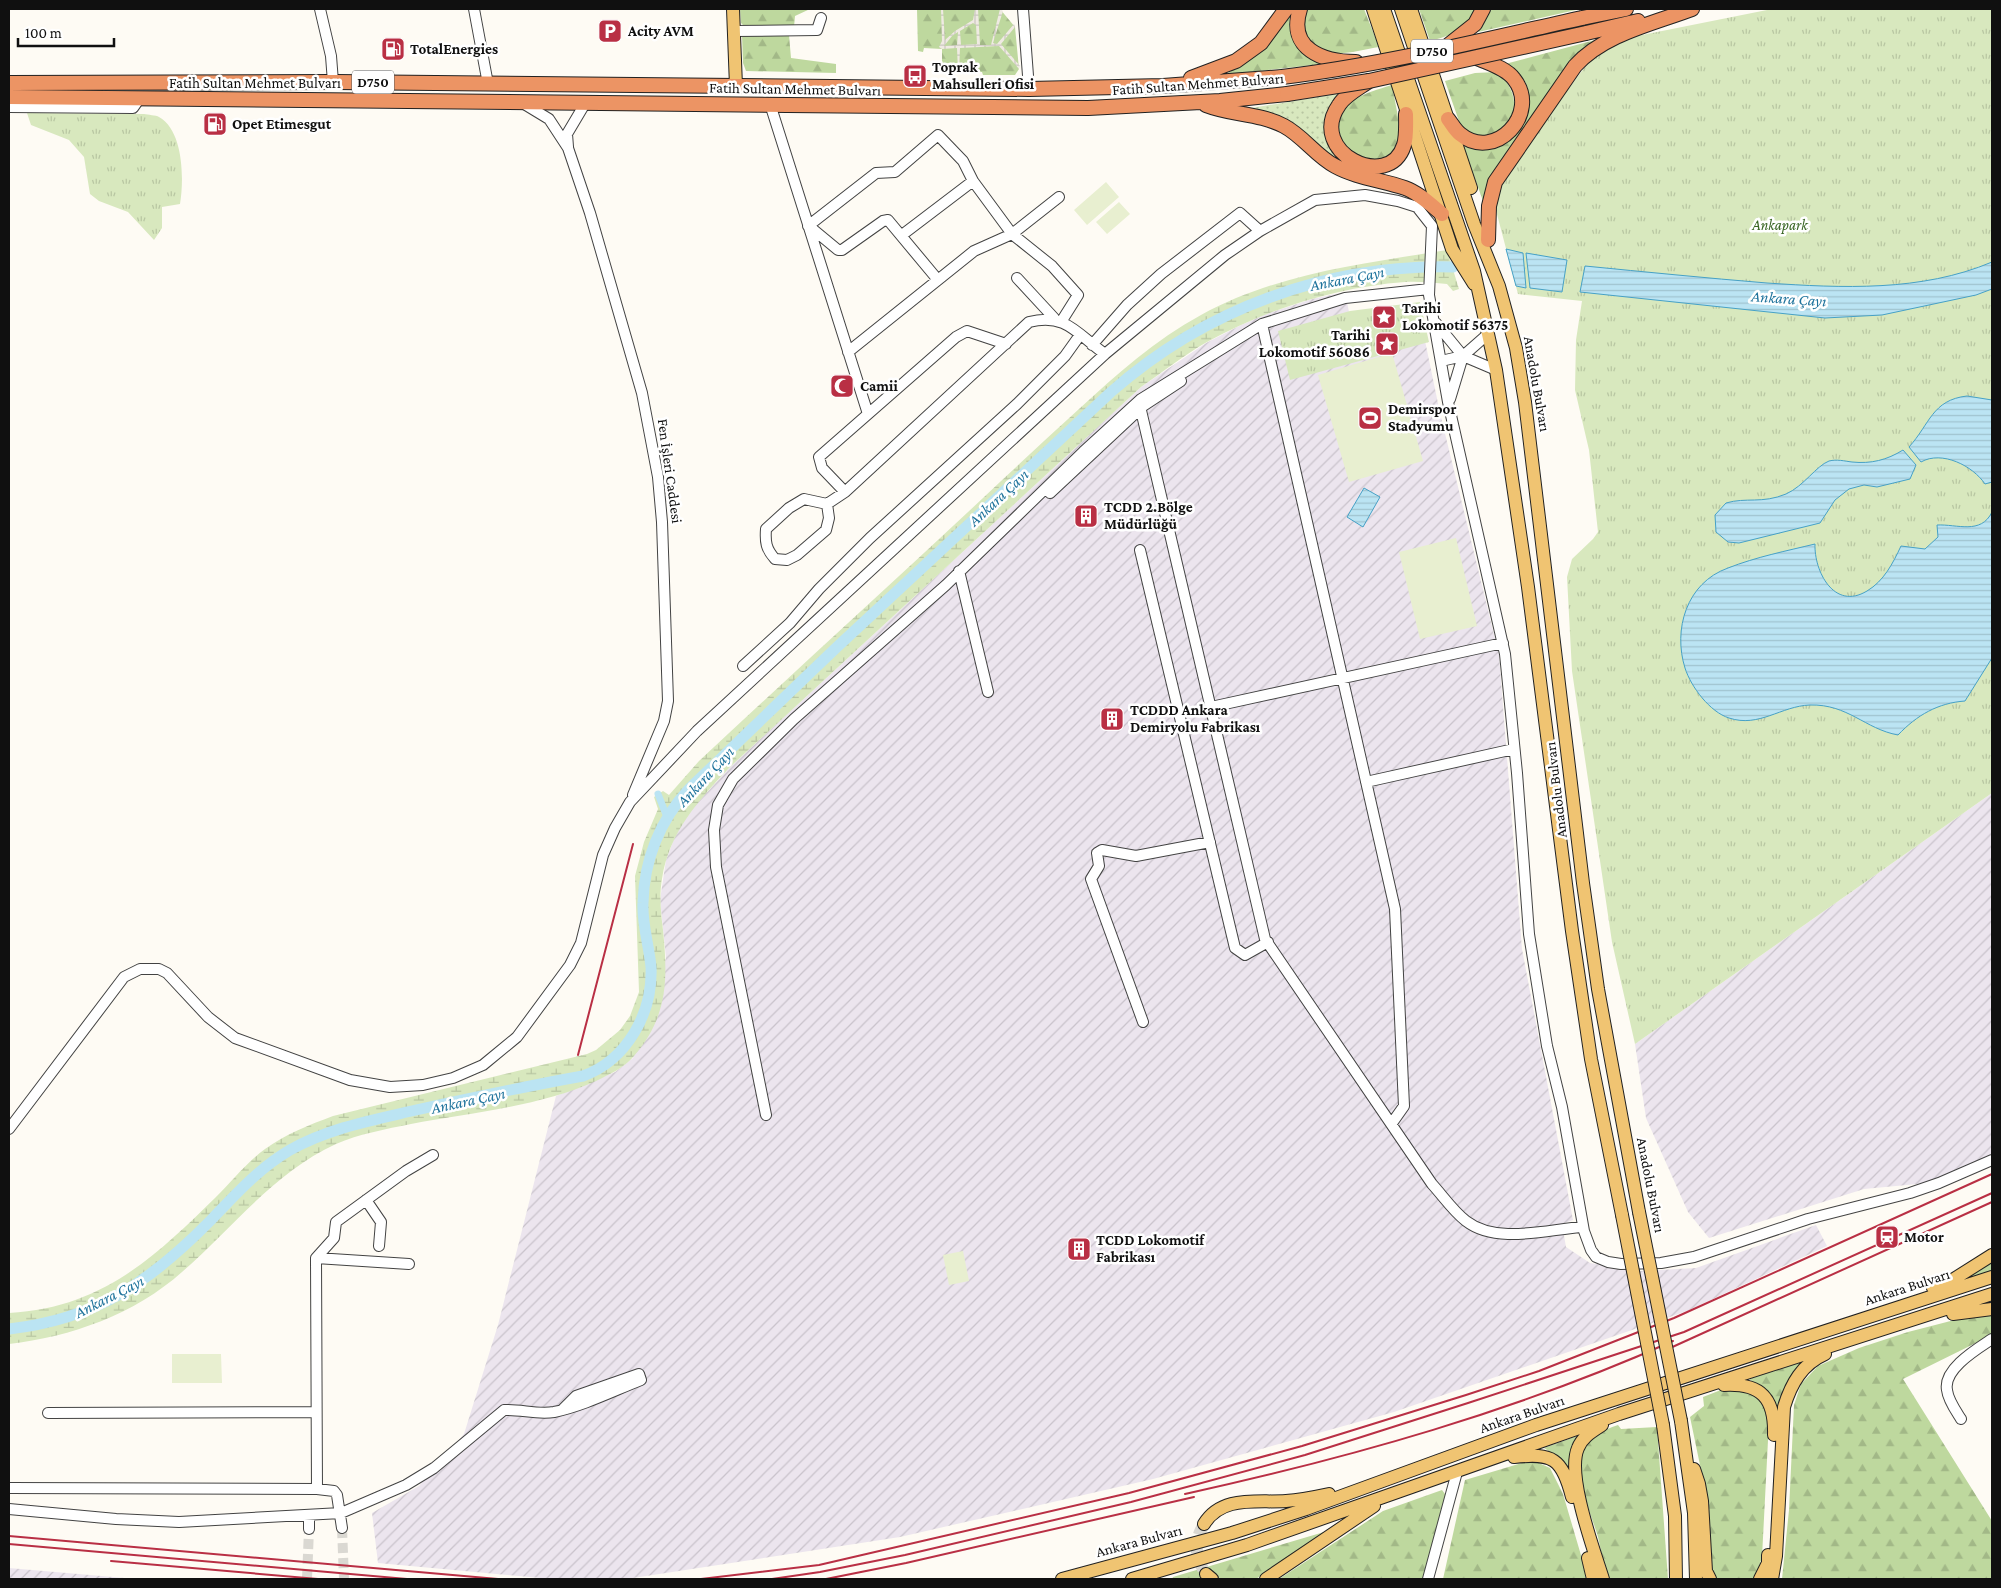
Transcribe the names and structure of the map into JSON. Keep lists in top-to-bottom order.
{
  "streets": {
    "highway": ["D750", "Fatih Sultan Mehmet Bulvarı"],
    "main road": ["Anadolu Bulvarı", "Ankara Bulvarı"],
    "street": ["Fen İşleri Caddesi"]
  },
  "crossings": [
    ["Fatih Sultan Mehmet Bulvarı", "Fen İşleri Caddesi"]
  ],
  "water": ["Ankara Çayı"],
  "parks": ["Ankapark"],
  "places": {
    "parking": ["Acity AVM"],
    "fuel station": ["TotalEnergies", "Opet Etimesgut"],
    "bus stop": ["Toprak Mahsulleri Ofisi"],
    "place": ["Tarihi Lokomotif 56375", "Tarihi Lokomotif 56086"],
    "mosque": ["Camii"],
    "sports": ["Demirspor Stadyumu"],
    "building": ["TCDD 2.Bölge Müdürlüğü", "TCDDD Ankara Demiryolu Fabrikası", "TCDD Lokomotif Fabrikası"],
    "station": ["Motor"]
  },
  "scale_bar": "100 m"
}
